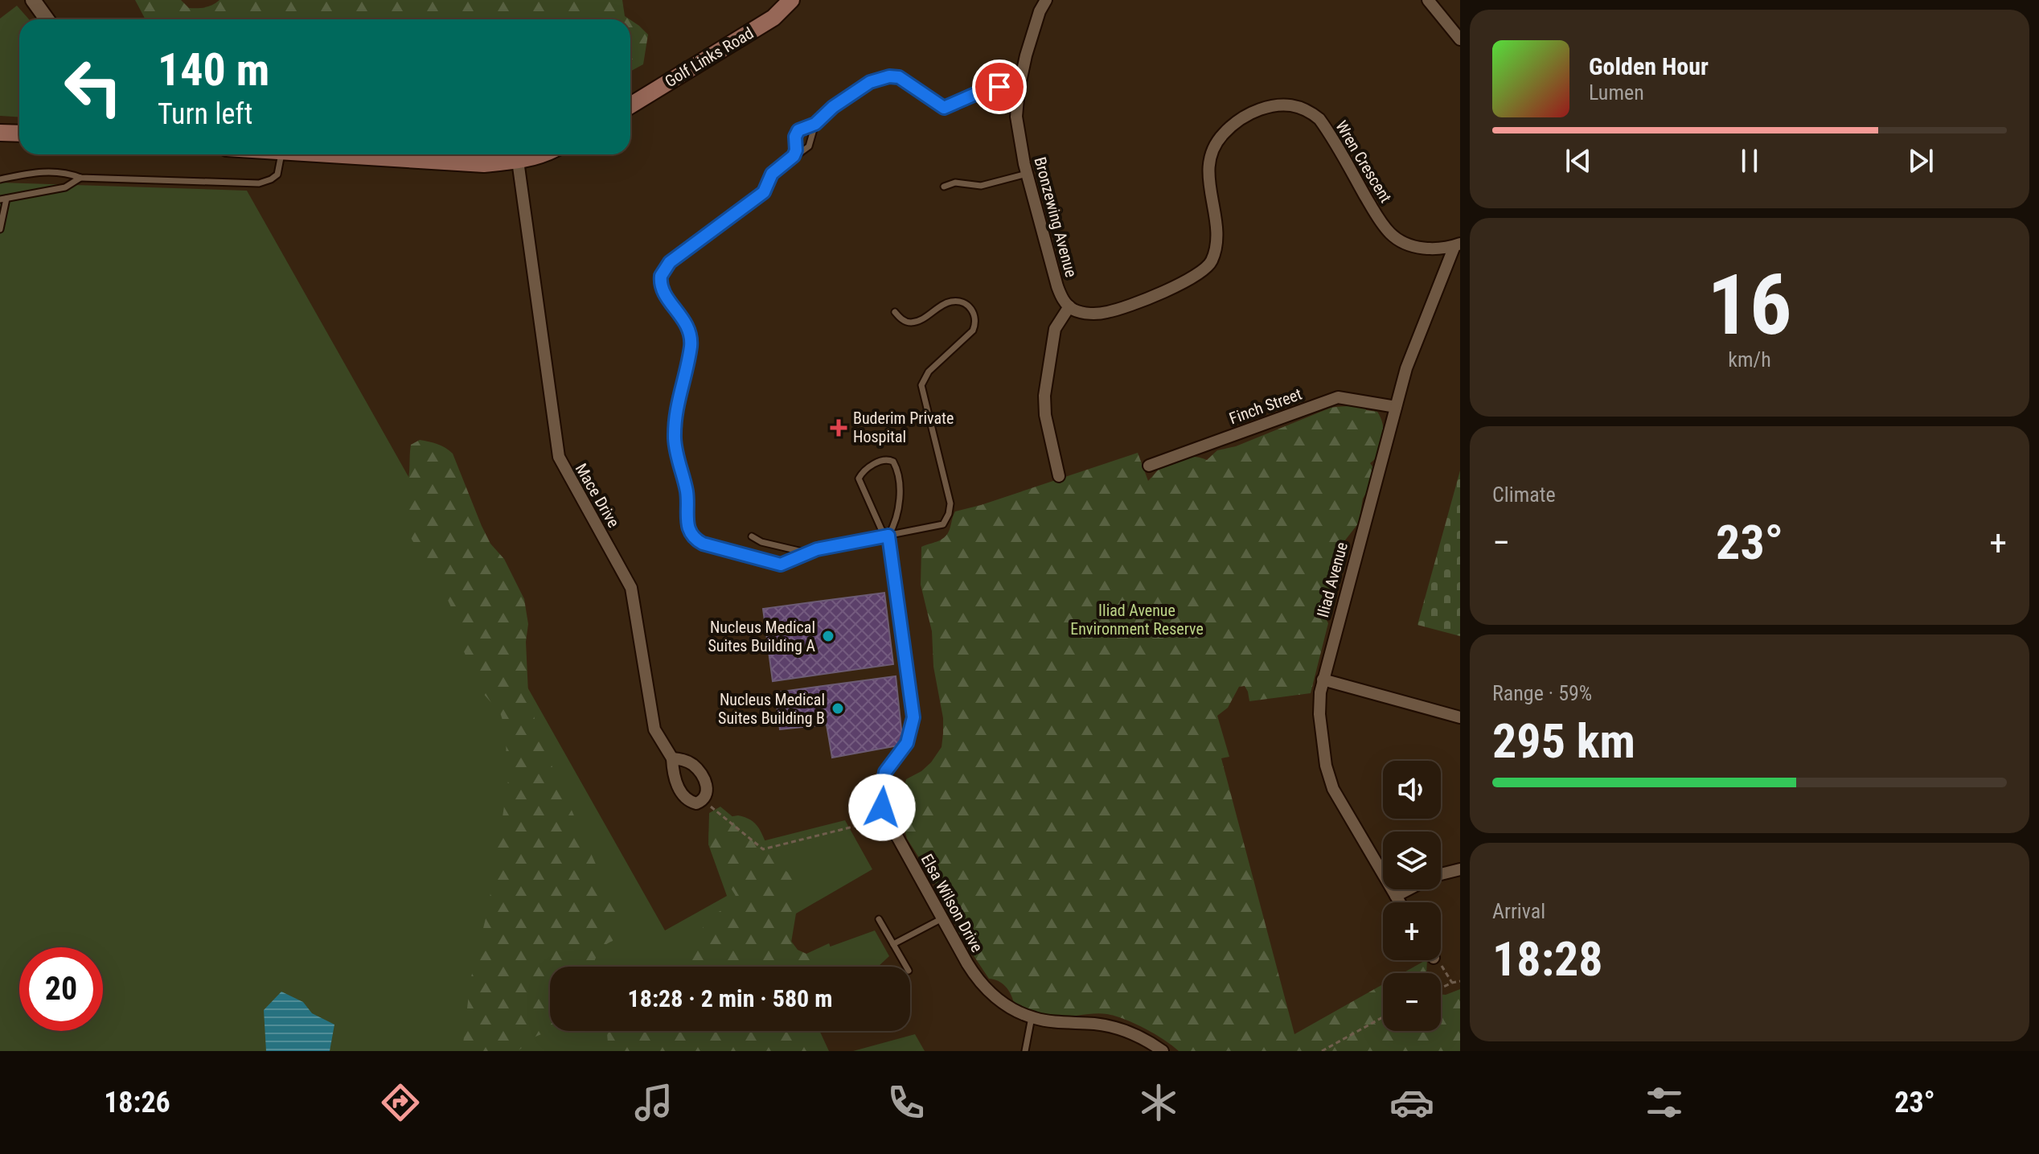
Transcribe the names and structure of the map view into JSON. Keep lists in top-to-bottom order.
{
  "streets": {
    "main road": ["Golf Links Road"],
    "street": [
      "Wren Crescent",
      "Bronzewing Avenue",
      "Finch Street",
      "Mace Drive",
      "Iliad Avenue",
      "Elsa Wilson Drive"
    ]
  },
  "crossings": [
    ["Wren Crescent", "Bronzewing Avenue"],
    ["Wren Crescent", "Iliad Avenue"],
    ["Finch Street", "Iliad Avenue"]
  ],
  "parks": ["Iliad Avenue Environment Reserve"],
  "places": {
    "health": ["Buderim Private Hospital"],
    "other": ["Nucleus Medical Suites Building A", "Nucleus Medical Suites Building B"]
  },
  "page": {
    "turn": ["140 m", "Turn left"],
    "song": ["Golden Hour", "Lumen"],
    "tile": [
      ["16", "km/h"],
      "Climate",
      ["Range · 59%", "295 km"],
      ["Arrival", "18:28"]
    ],
    "heat": ["−", "23°", "+"],
    "map_buttons": ["+", "−"],
    "limit": "20",
    "trip": "18:28 · 2 min · 580 m",
    "tabs": ["18:26", "23°"]
  }
}
